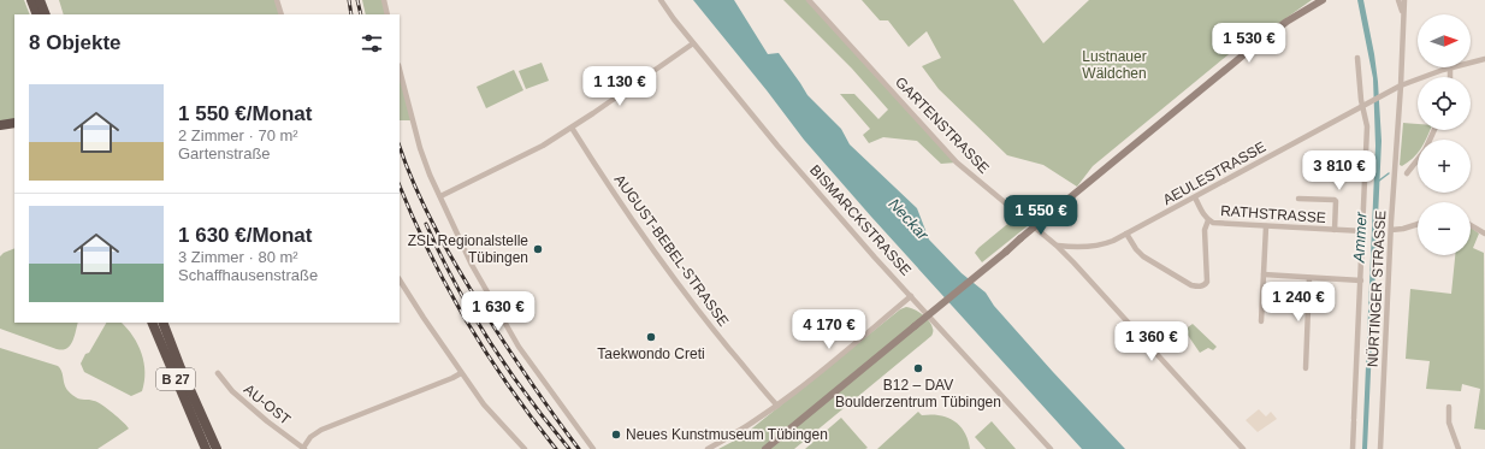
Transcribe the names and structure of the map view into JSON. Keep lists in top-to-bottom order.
{
  "streets": {
    "highway": ["B 27"],
    "street": [
      "GARTENSTRASSE",
      "AEULESTRASSE",
      "RATHSTRASSE",
      "BISMARCKSTRASSE",
      "AUGUST-BEBEL-STRASSE",
      "NÜRTINGER STRASSE",
      "AU-OST"
    ]
  },
  "crossings": [
    ["GARTENSTRASSE", "AEULESTRASSE"],
    ["AEULESTRASSE", "RATHSTRASSE"],
    ["AEULESTRASSE", "NÜRTINGER STRASSE"]
  ],
  "water": ["Neckar", "Ammer"],
  "parks": ["Lustnauer Wäldchen"],
  "places": [
    "ZSL Regionalstelle Tübingen",
    "Taekwondo Creti",
    "B12 – DAV Boulderzentrum Tübingen",
    "Neues Kunstmuseum Tübingen"
  ],
  "north": "right",
  "page": {
    "map_buttons": ["+", "−"],
    "heading": "8 Objekte",
    "price": [
      "1 530 €",
      "1 130 €",
      "3 810 €",
      "1 550 €",
      "1 240 €",
      "1 630 €",
      "4 170 €",
      "1 360 €"
    ],
    "list": [
      {
        "name": "1 550 €/Monat",
        "note": "2 Zimmer · 70 m² · Gartenstraße"
      },
      {
        "name": "1 630 €/Monat",
        "note": "3 Zimmer · 80 m² · Schaffhausenstraße"
      }
    ]
  }
}
